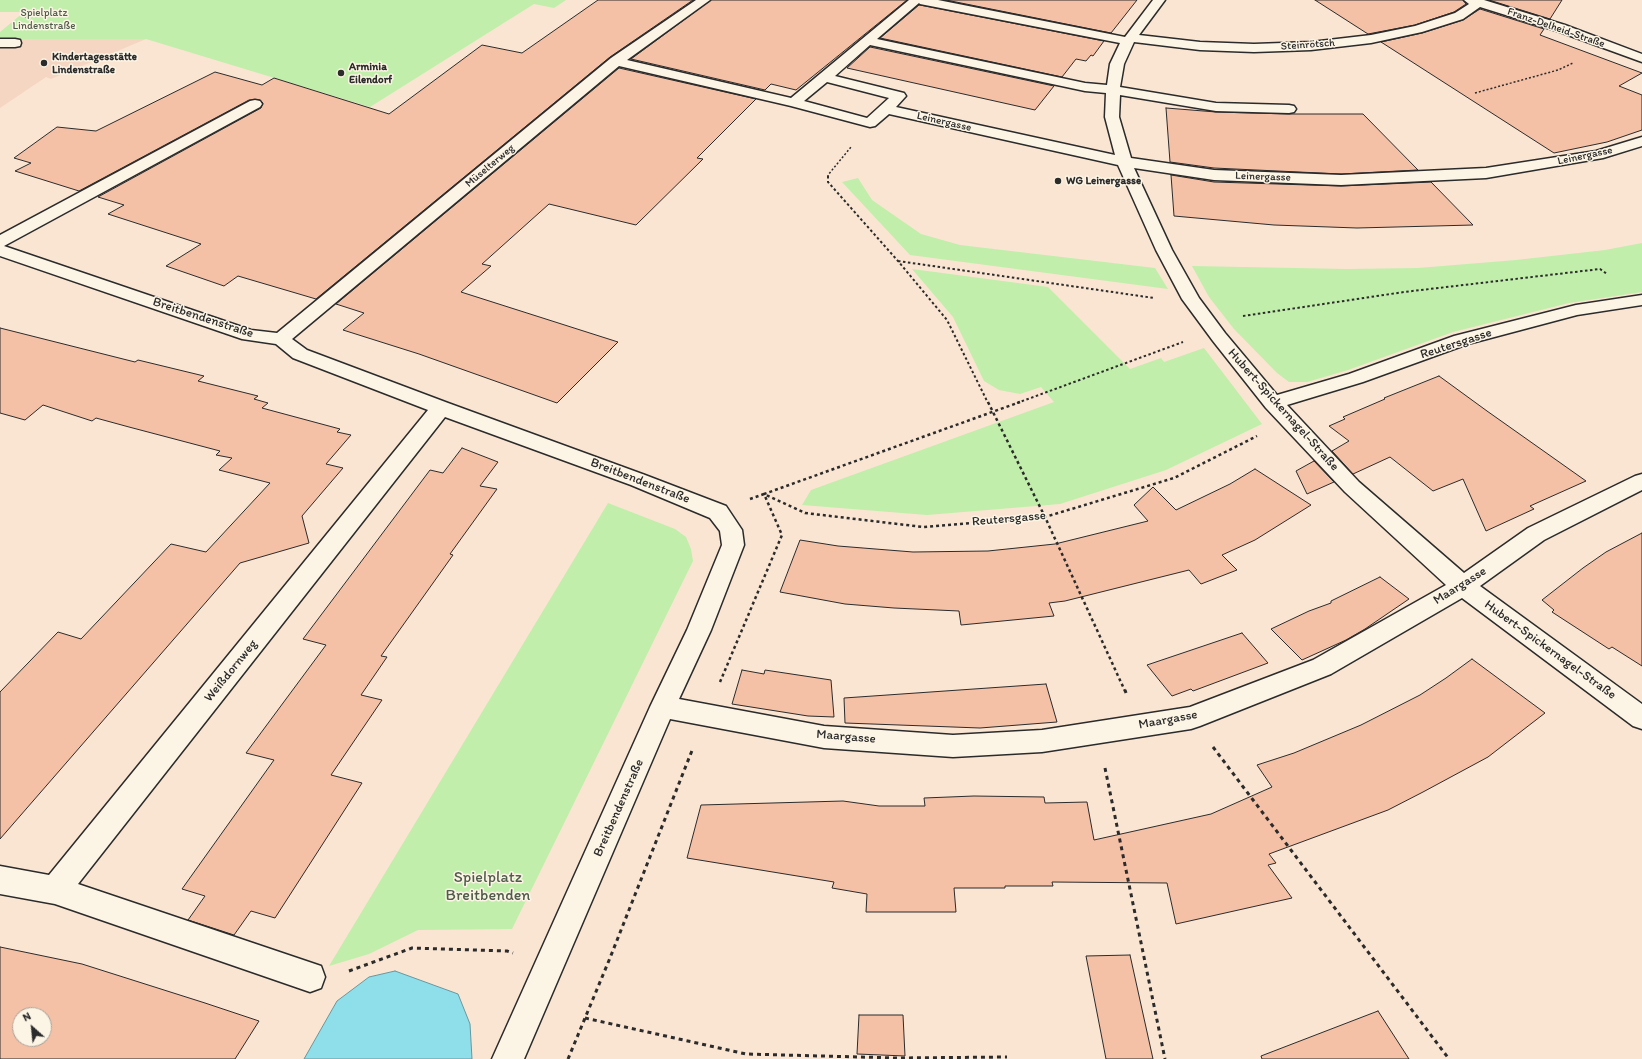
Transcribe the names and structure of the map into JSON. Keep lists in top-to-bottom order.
{
  "streets": {
    "street": [
      "Franz-Delheid-Straße",
      "Steinrötsch",
      "Leinergasse",
      "Müselterweg",
      "Breitbendenstraße",
      "Reutersgasse",
      "Hubert-Spickernagel-Straße",
      "Maargasse",
      "Weißdornweg"
    ]
  },
  "crossings": [
    ["Franz-Delheid-Straße", "Steinrötsch"],
    ["Steinrötsch", "Hubert-Spickernagel-Straße"],
    ["Leinergasse", "Hubert-Spickernagel-Straße"],
    ["Müselterweg", "Breitbendenstraße"],
    ["Breitbendenstraße", "Maargasse"],
    ["Breitbendenstraße", "Weißdornweg"],
    ["Reutersgasse", "Hubert-Spickernagel-Straße"],
    ["Hubert-Spickernagel-Straße", "Maargasse"]
  ],
  "parks": ["Spielplatz Lindenstraße", "Spielplatz Breitbenden"],
  "places": ["Kindertagesstätte Lindenstraße", "Arminia Eilendorf", "WG Leinergasse"],
  "north": "top left"
}
